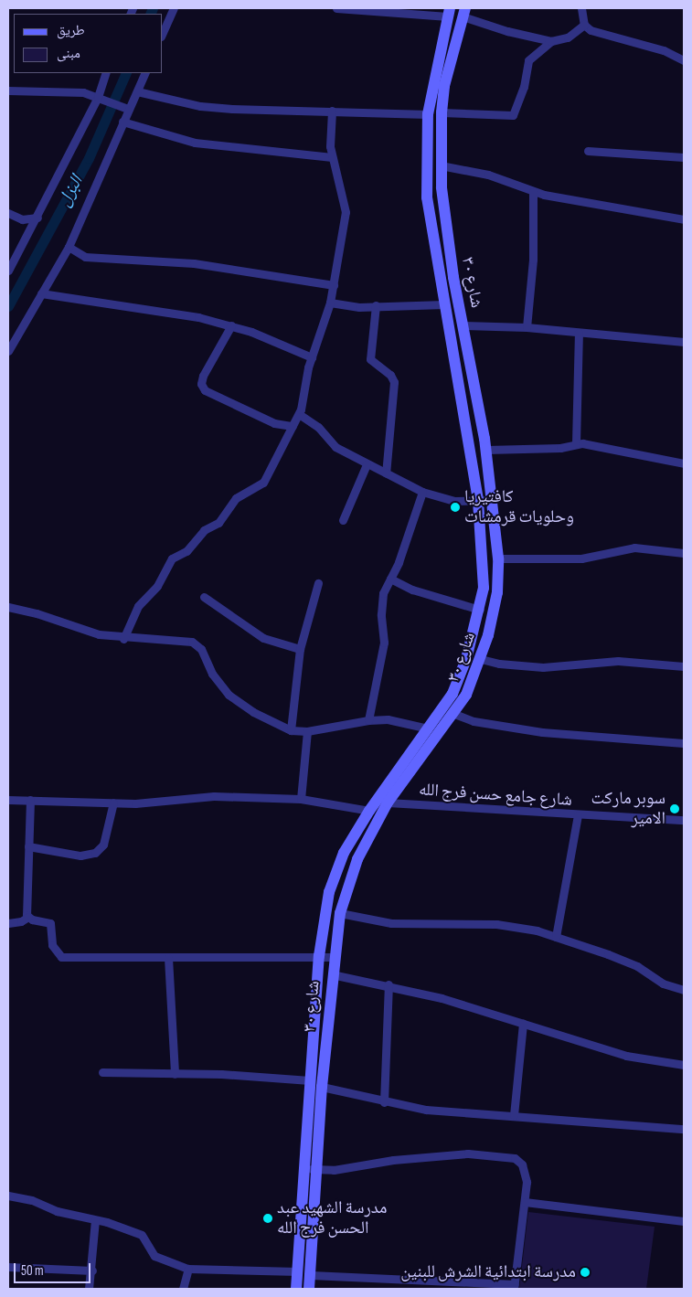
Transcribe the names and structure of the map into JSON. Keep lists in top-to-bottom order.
{
  "streets": {
    "street": ["شارع ٣٠", "شارع جامع حسن فرج الله"]
  },
  "crossings": [
    ["شارع ٣٠", "شارع جامع حسن فرج الله"]
  ],
  "water": ["البزل"],
  "places": [
    "كافتيريا وحلويات قرمشات",
    "سوبر ماركت الامير",
    "مدرسة الشهيد عبد الحسن فرج الله",
    "مدرسة ابتدائية الشرش للبنين"
  ],
  "legend": ["طريق", "مبنى"],
  "scale_bar": "50 m"
}
